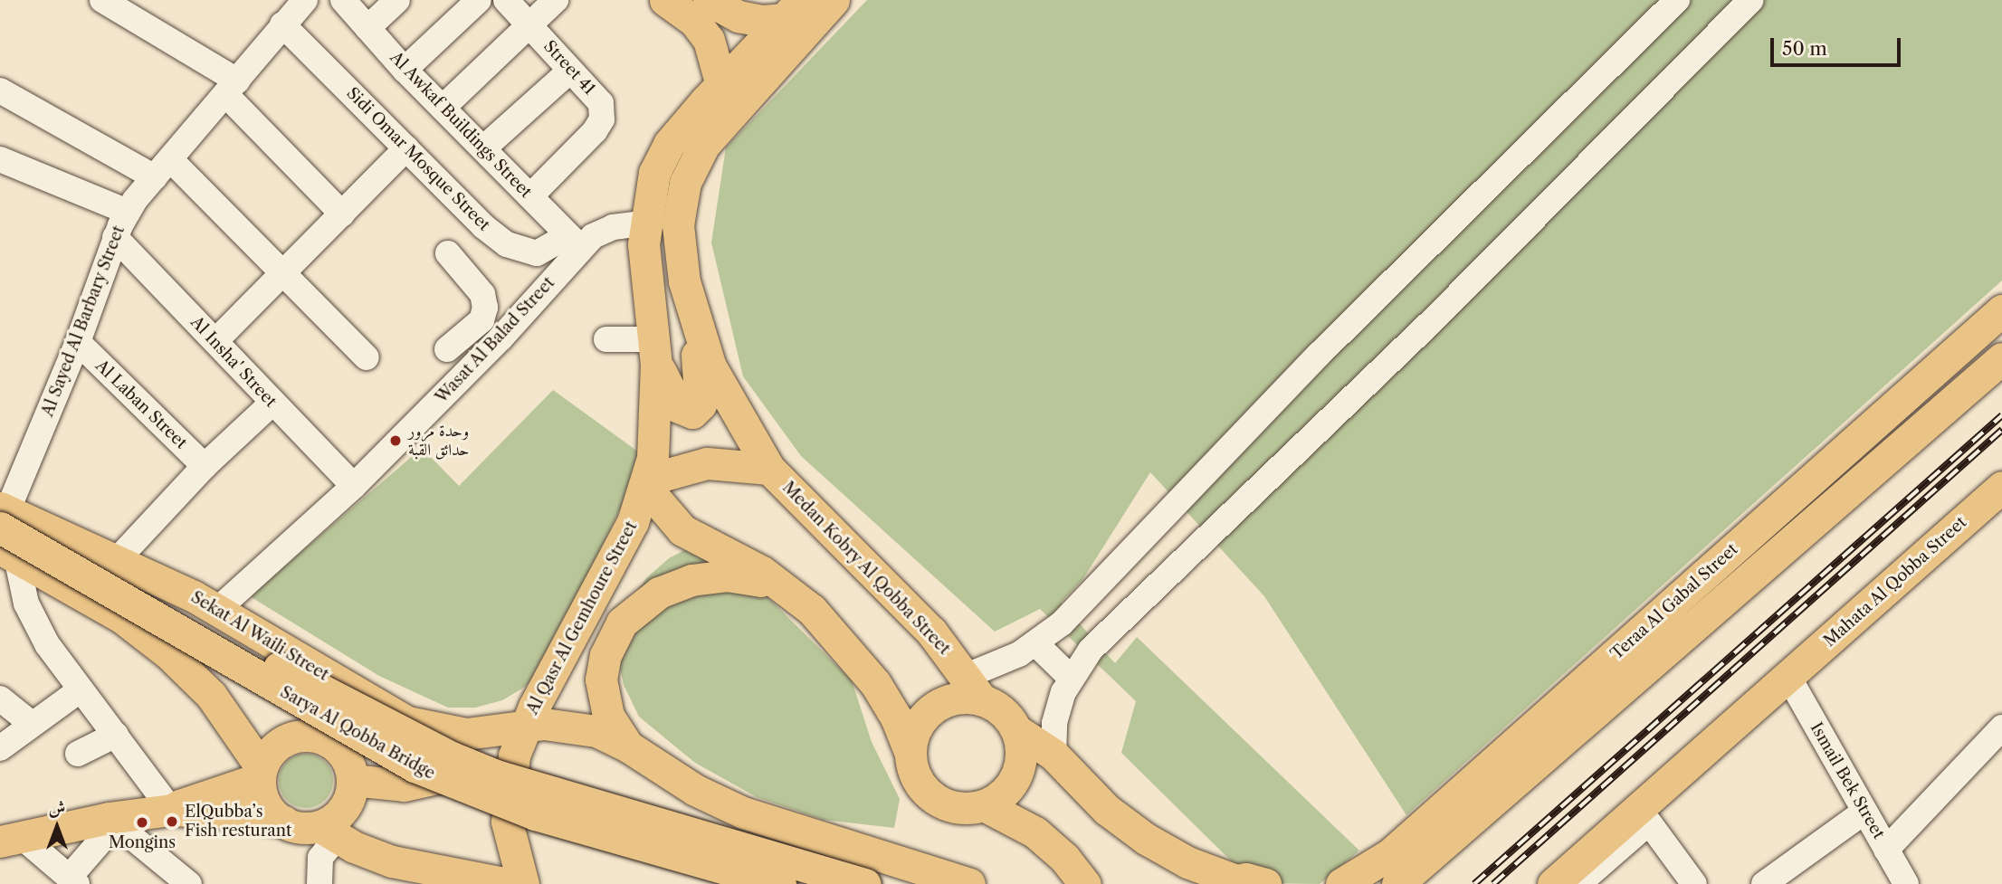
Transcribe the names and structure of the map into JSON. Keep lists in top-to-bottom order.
{
  "streets": {
    "main road": [
      "Medan Kobry Al Qobba Street",
      "Mahata Al Qobba Street",
      "Teraa Al Gabal Street",
      "Al Qasr Al Gemhoure Street",
      "Sekat Al Waili Street",
      "Sarya Al Qobba Bridge"
    ],
    "street": [
      "Street 41",
      "Al Awkaf Buildings Street",
      "Sidi Omar Mosque Street",
      "Al Sayed Al Barbary Street",
      "Wasat Al Balad Street",
      "Al Insha' Street",
      "Al Laban Street",
      "Ismail Bek Street"
    ]
  },
  "crossings": [
    ["Street 41", "Al Awkaf Buildings Street"],
    ["Al Awkaf Buildings Street", "Sidi Omar Mosque Street"],
    ["Al Awkaf Buildings Street", "Wasat Al Balad Street"],
    ["Sidi Omar Mosque Street", "Al Sayed Al Barbary Street"],
    ["Sidi Omar Mosque Street", "Wasat Al Balad Street"],
    ["Al Sayed Al Barbary Street", "Al Insha' Street"],
    ["Al Sayed Al Barbary Street", "Al Laban Street"],
    ["Al Sayed Al Barbary Street", "Sekat Al Waili Street"],
    ["Al Sayed Al Barbary Street", "Sarya Al Qobba Bridge"],
    ["Wasat Al Balad Street", "Al Insha' Street"],
    ["Wasat Al Balad Street", "Al Qasr Al Gemhoure Street"],
    ["Wasat Al Balad Street", "Sekat Al Waili Street"],
    ["Mahata Al Qobba Street", "Ismail Bek Street"],
    ["Al Qasr Al Gemhoure Street", "Sekat Al Waili Street"],
    ["Sekat Al Waili Street", "Sarya Al Qobba Bridge"]
  ],
  "places": ["وحدة مرور حدائق القبة", "ElQubba’s Fish resturant", "Mongins"],
  "scale_bar": "50 m",
  "north": "top"
}
